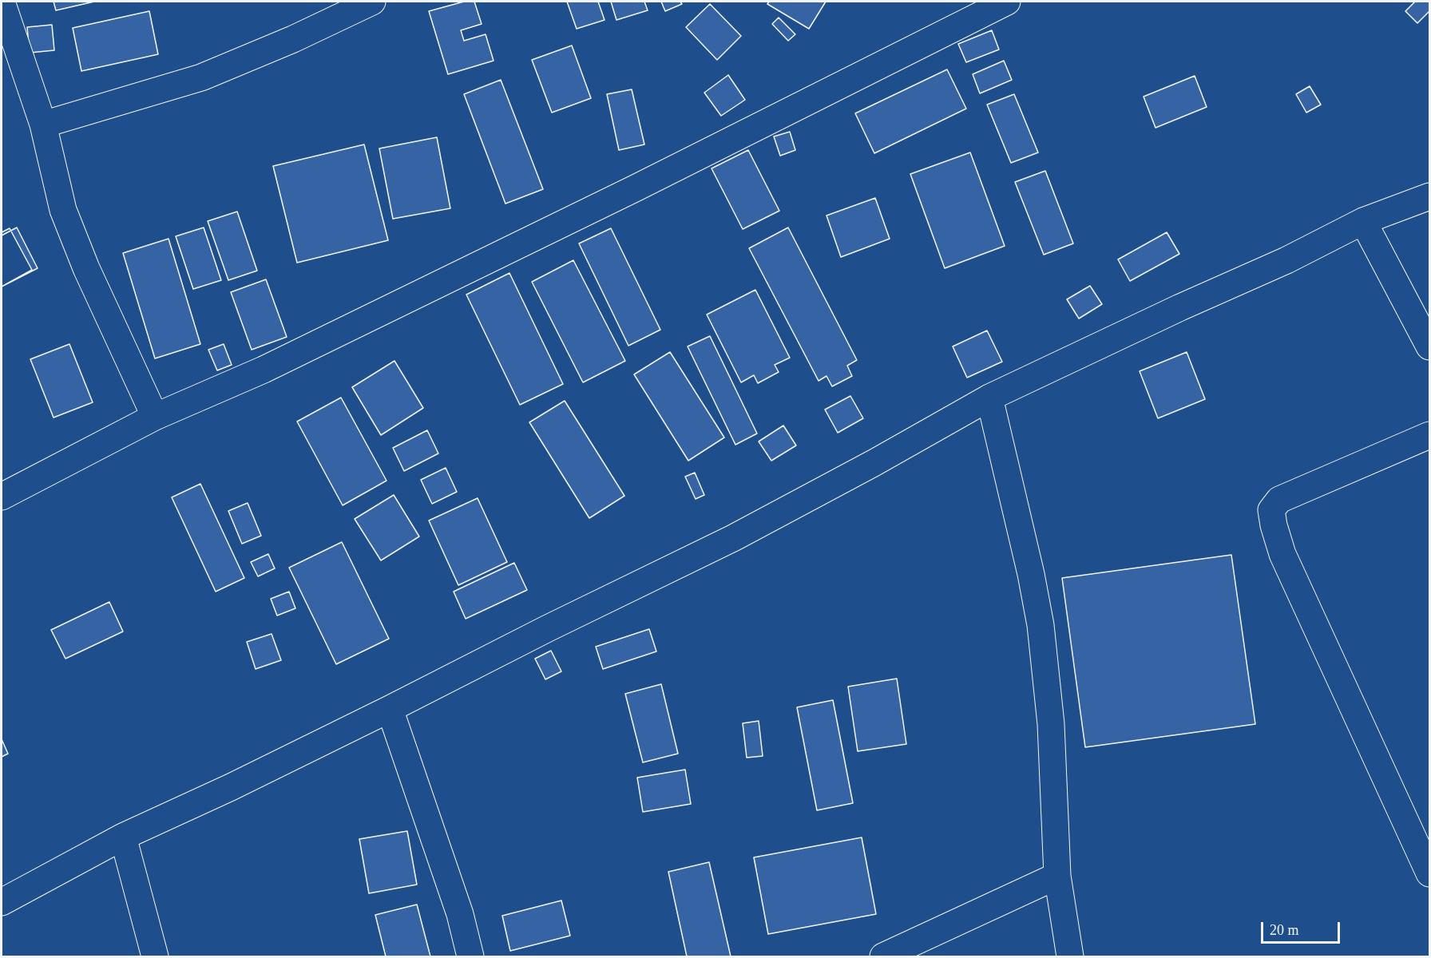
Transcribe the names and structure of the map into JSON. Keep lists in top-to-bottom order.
{
  "scale_bar": "20 m"
}
